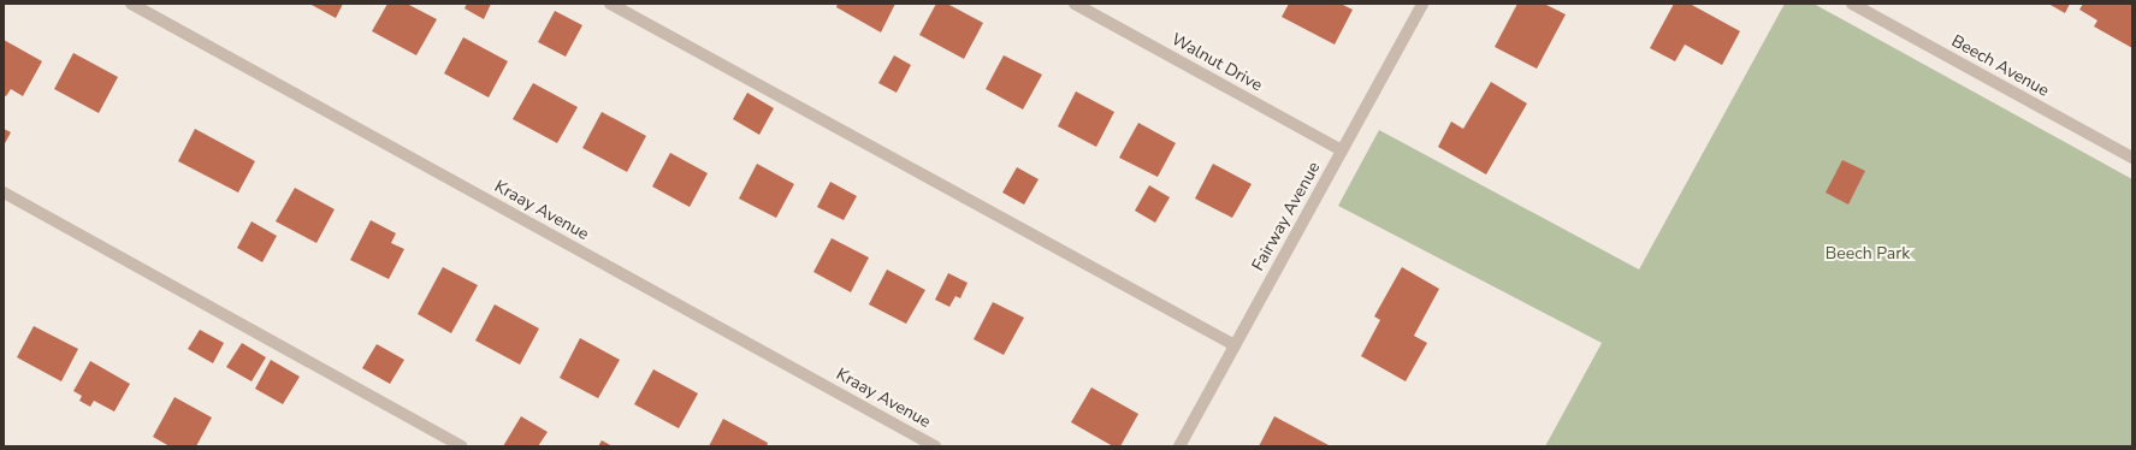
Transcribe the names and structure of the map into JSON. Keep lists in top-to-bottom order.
{
  "streets": {
    "street": [
      "Walnut Drive",
      "Beech Avenue",
      "Kraay Avenue",
      "Fairway Avenue"
    ]
  },
  "crossings": [
    ["Walnut Drive", "Fairway Avenue"]
  ],
  "parks": ["Beech Park"]
}
